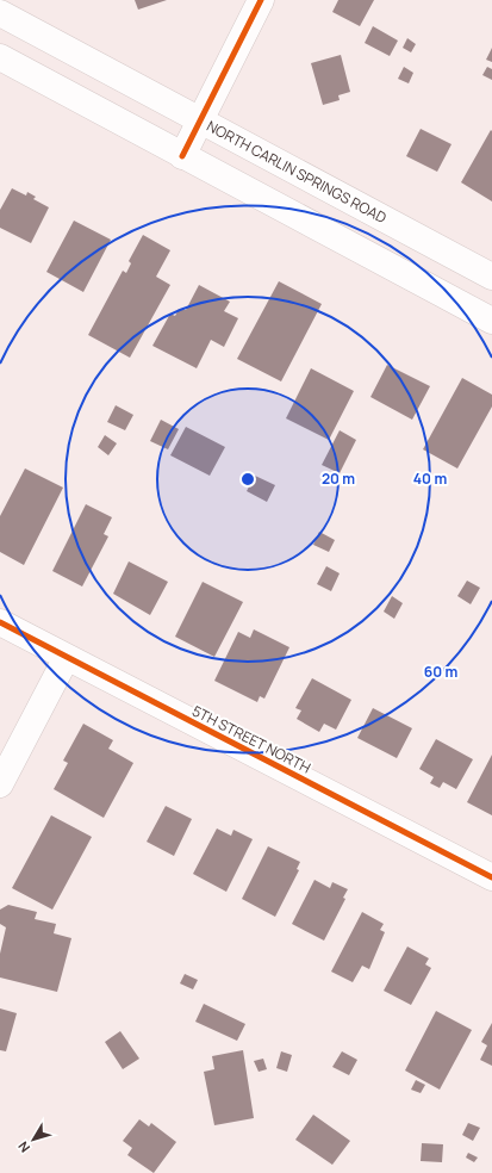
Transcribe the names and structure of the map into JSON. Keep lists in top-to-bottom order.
{
  "streets": {
    "main road": ["NORTH CARLIN SPRINGS ROAD", "5TH STREET NORTH"]
  },
  "north": "bottom left",
  "rings": ["20 m", "40 m", "60 m"]
}
